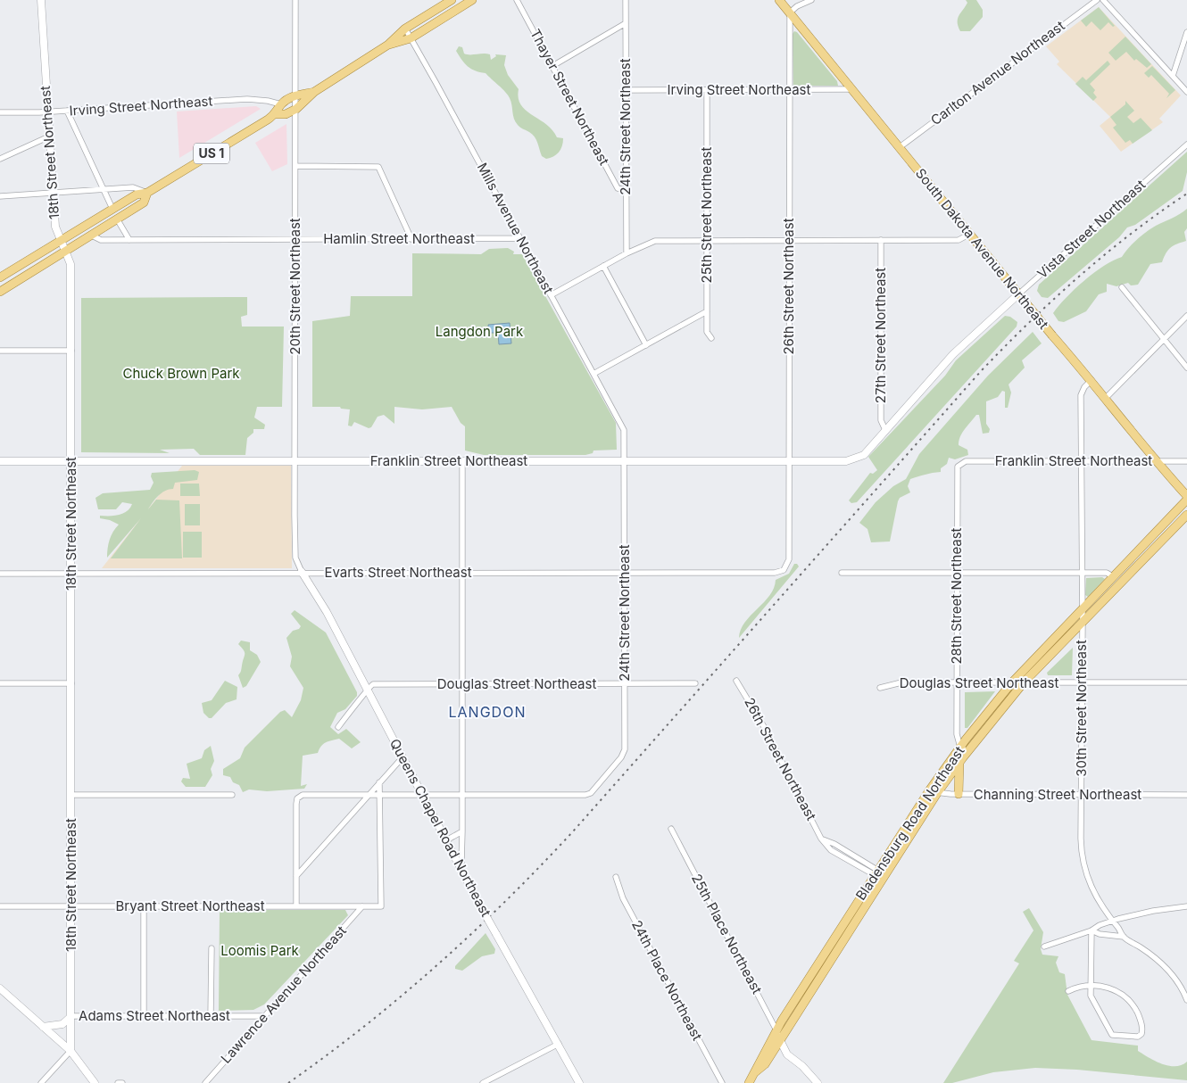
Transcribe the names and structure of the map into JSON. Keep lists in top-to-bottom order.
{
  "streets": {
    "main road": ["US 1", "South Dakota Avenue Northeast", "Bladensburg Road Northeast"],
    "street": [
      "Carlton Avenue Northeast",
      "Irving Street Northeast",
      "Thayer Street Northeast",
      "24th Street Northeast",
      "18th Street Northeast",
      "25th Street Northeast",
      "Mills Avenue Northeast",
      "Vista Street Northeast",
      "Hamlin Street Northeast",
      "20th Street Northeast",
      "26th Street Northeast",
      "27th Street Northeast",
      "Franklin Street Northeast",
      "Evarts Street Northeast",
      "28th Street Northeast",
      "Douglas Street Northeast",
      "30th Street Northeast",
      "Channing Street Northeast",
      "Queens Chapel Road Northeast",
      "Bryant Street Northeast",
      "25th Place Northeast",
      "24th Place Northeast",
      "Lawrence Avenue Northeast",
      "Adams Street Northeast"
    ]
  },
  "crossings": [
    ["Carlton Avenue Northeast", "South Dakota Avenue Northeast"],
    ["Irving Street Northeast", "24th Street Northeast"],
    ["Irving Street Northeast", "18th Street Northeast"],
    ["Irving Street Northeast", "US 1"],
    ["Irving Street Northeast", "25th Street Northeast"],
    ["Irving Street Northeast", "South Dakota Avenue Northeast"],
    ["Irving Street Northeast", "26th Street Northeast"],
    ["Thayer Street Northeast", "24th Street Northeast"],
    ["24th Street Northeast", "Mills Avenue Northeast"],
    ["24th Street Northeast", "Franklin Street Northeast"],
    ["24th Street Northeast", "Evarts Street Northeast"],
    ["24th Street Northeast", "Douglas Street Northeast"],
    ["18th Street Northeast", "US 1"],
    ["18th Street Northeast", "Franklin Street Northeast"],
    ["18th Street Northeast", "Evarts Street Northeast"],
    ["18th Street Northeast", "Bryant Street Northeast"],
    ["18th Street Northeast", "Adams Street Northeast"],
    ["US 1", "Mills Avenue Northeast"],
    ["US 1", "Hamlin Street Northeast"],
    ["US 1", "20th Street Northeast"],
    ["Mills Avenue Northeast", "Hamlin Street Northeast"],
    ["Vista Street Northeast", "South Dakota Avenue Northeast"],
    ["Vista Street Northeast", "27th Street Northeast"],
    ["Vista Street Northeast", "Franklin Street Northeast"],
    ["Hamlin Street Northeast", "20th Street Northeast"],
    ["South Dakota Avenue Northeast", "26th Street Northeast"],
    ["South Dakota Avenue Northeast", "Franklin Street Northeast"],
    ["South Dakota Avenue Northeast", "30th Street Northeast"],
    ["20th Street Northeast", "Franklin Street Northeast"],
    ["20th Street Northeast", "Evarts Street Northeast"],
    ["20th Street Northeast", "Queens Chapel Road Northeast"],
    ["26th Street Northeast", "Franklin Street Northeast"],
    ["26th Street Northeast", "Evarts Street Northeast"],
    ["26th Street Northeast", "Bladensburg Road Northeast"],
    ["27th Street Northeast", "Franklin Street Northeast"],
    ["Franklin Street Northeast", "28th Street Northeast"],
    ["Franklin Street Northeast", "30th Street Northeast"],
    ["Evarts Street Northeast", "Queens Chapel Road Northeast"],
    ["28th Street Northeast", "Douglas Street Northeast"],
    ["28th Street Northeast", "Bladensburg Road Northeast"],
    ["Douglas Street Northeast", "30th Street Northeast"],
    ["Douglas Street Northeast", "Bladensburg Road Northeast"],
    ["Douglas Street Northeast", "Queens Chapel Road Northeast"],
    ["30th Street Northeast", "Channing Street Northeast"],
    ["30th Street Northeast", "Bladensburg Road Northeast"],
    ["Channing Street Northeast", "Bladensburg Road Northeast"],
    ["Bladensburg Road Northeast", "25th Place Northeast"],
    ["Bryant Street Northeast", "Lawrence Avenue Northeast"],
    ["Lawrence Avenue Northeast", "Adams Street Northeast"]
  ],
  "districts": ["LANGDON"],
  "parks": ["Langdon Park", "Chuck Brown Park", "Loomis Park"]
}
